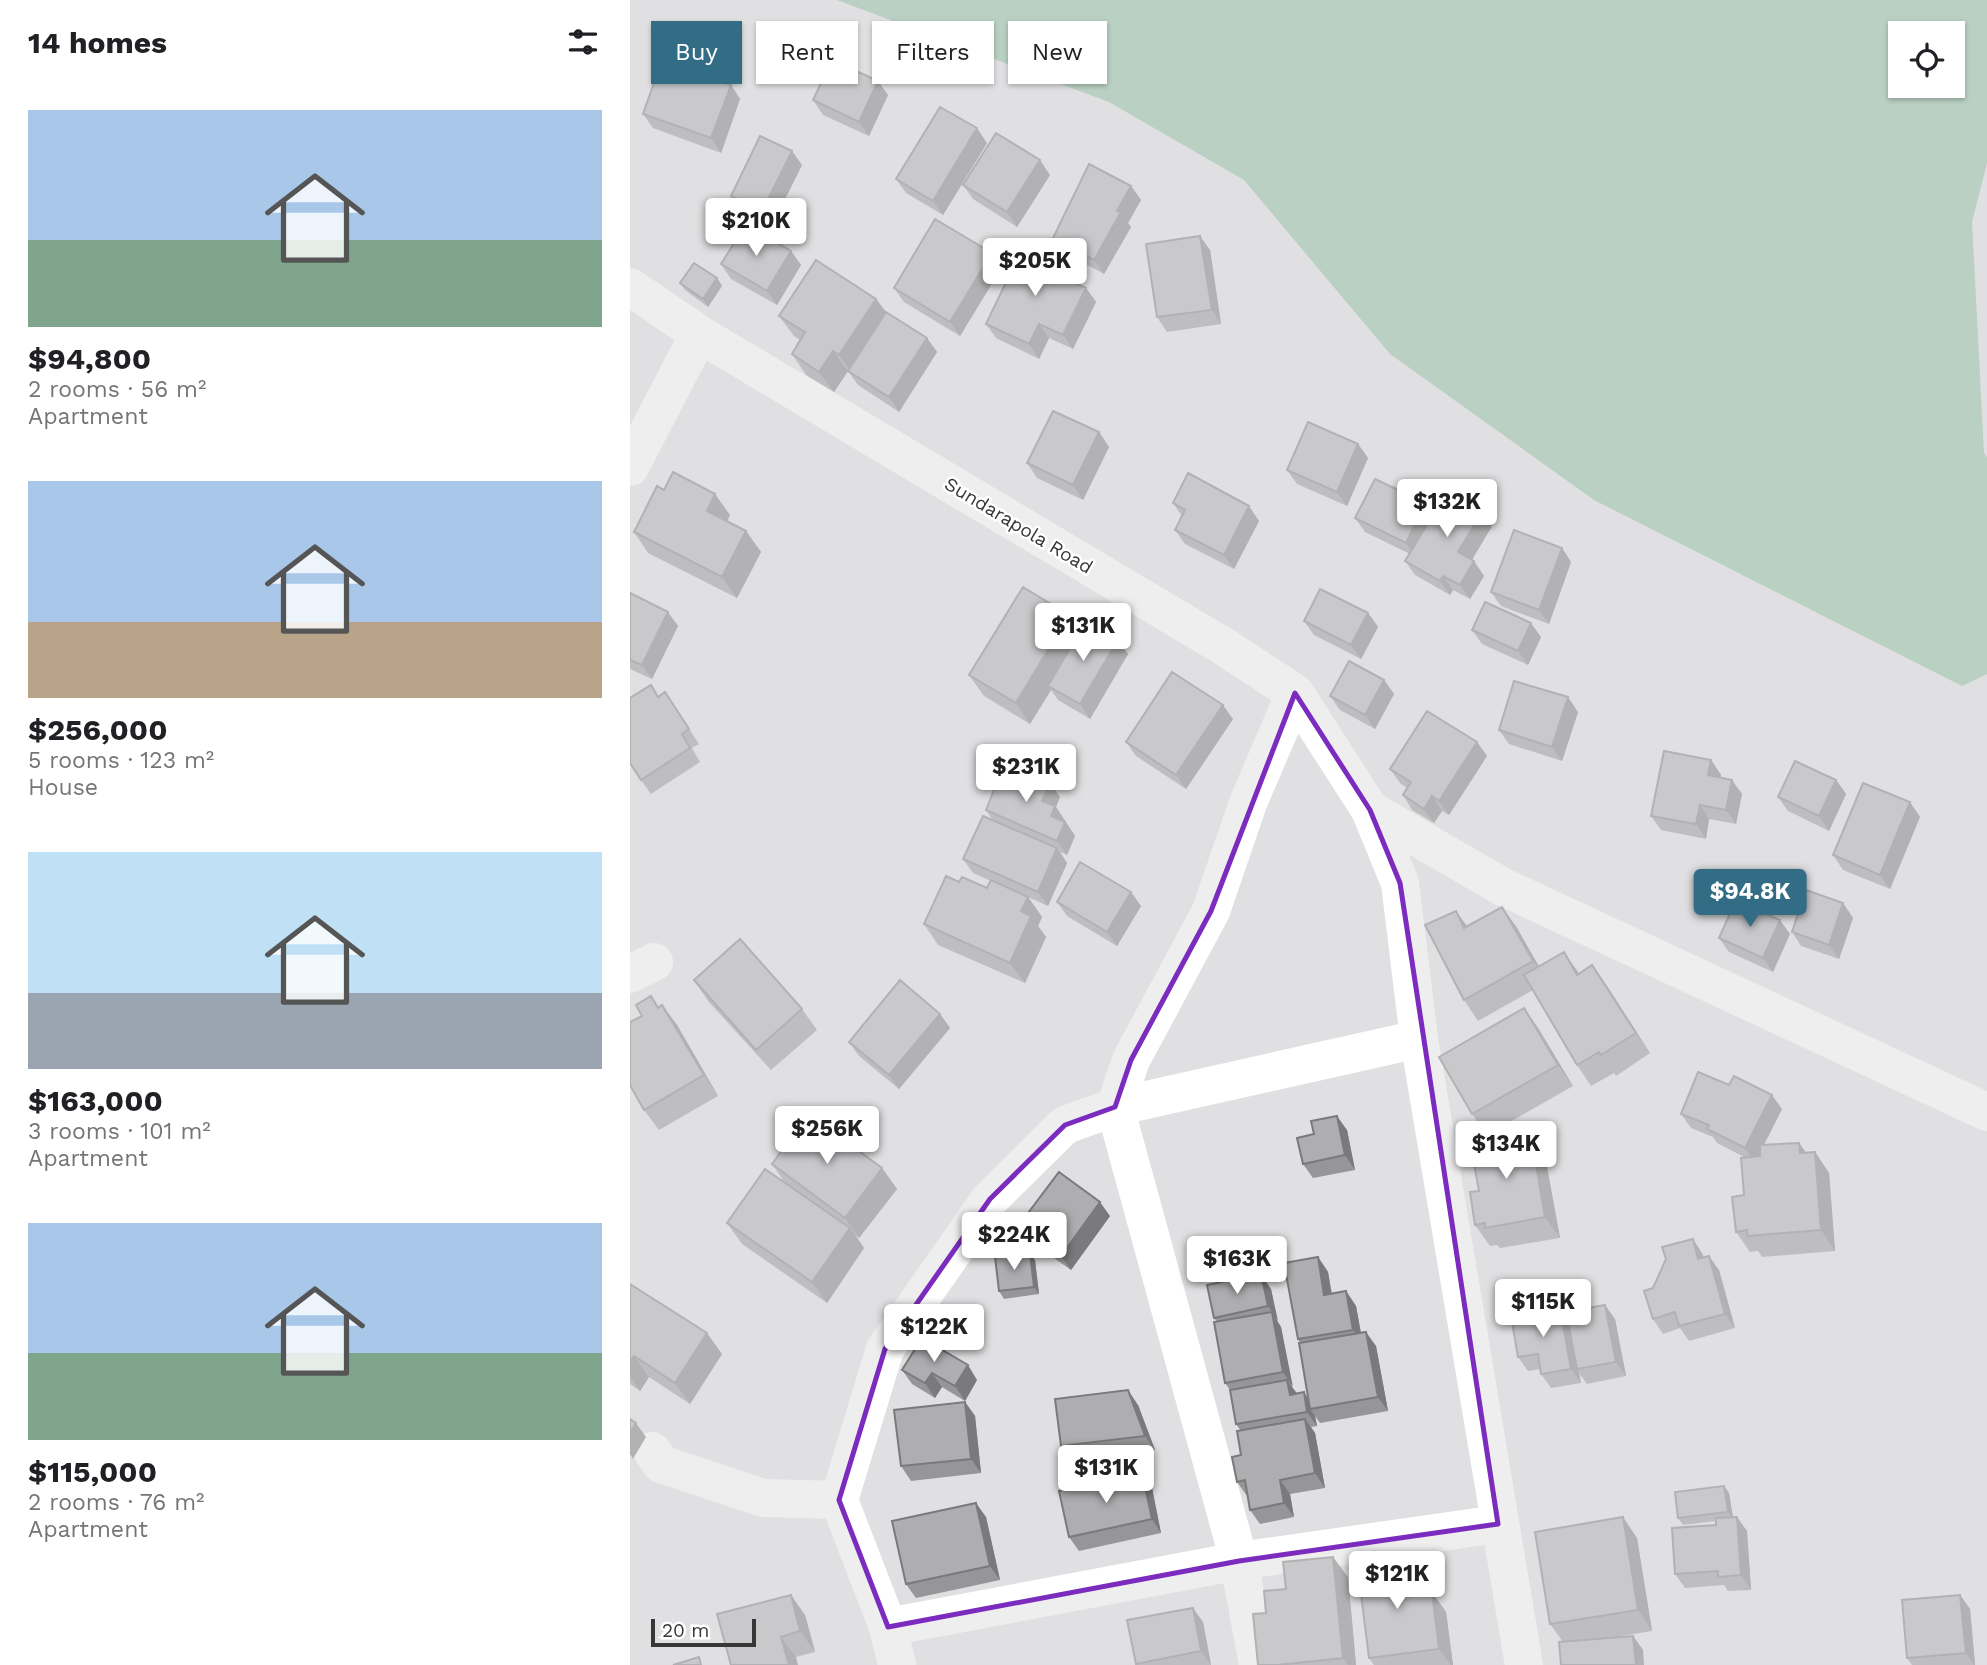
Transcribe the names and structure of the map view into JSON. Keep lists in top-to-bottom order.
{
  "streets": {
    "street": ["Sundarapola Road"]
  },
  "scale_bar": "20 m",
  "page": {
    "heading": "14 homes",
    "chip": [
      "Buy",
      "Rent",
      "Filters",
      "New"
    ],
    "list": [
      {
        "name": "$94,800",
        "note": "2 rooms · 56 m² · Apartment"
      },
      {
        "name": "$256,000",
        "note": "5 rooms · 123 m² · House"
      },
      {
        "name": "$163,000",
        "note": "3 rooms · 101 m² · Apartment"
      },
      {
        "name": "$115,000",
        "note": "2 rooms · 76 m² · Apartment"
      }
    ],
    "price": [
      "$210K",
      "$205K",
      "$132K",
      "$131K",
      "$231K",
      "$94.8K",
      "$256K",
      "$134K",
      "$224K",
      "$163K",
      "$115K",
      "$122K",
      "$131K",
      "$121K"
    ],
    "scale": "20 m"
  }
}
